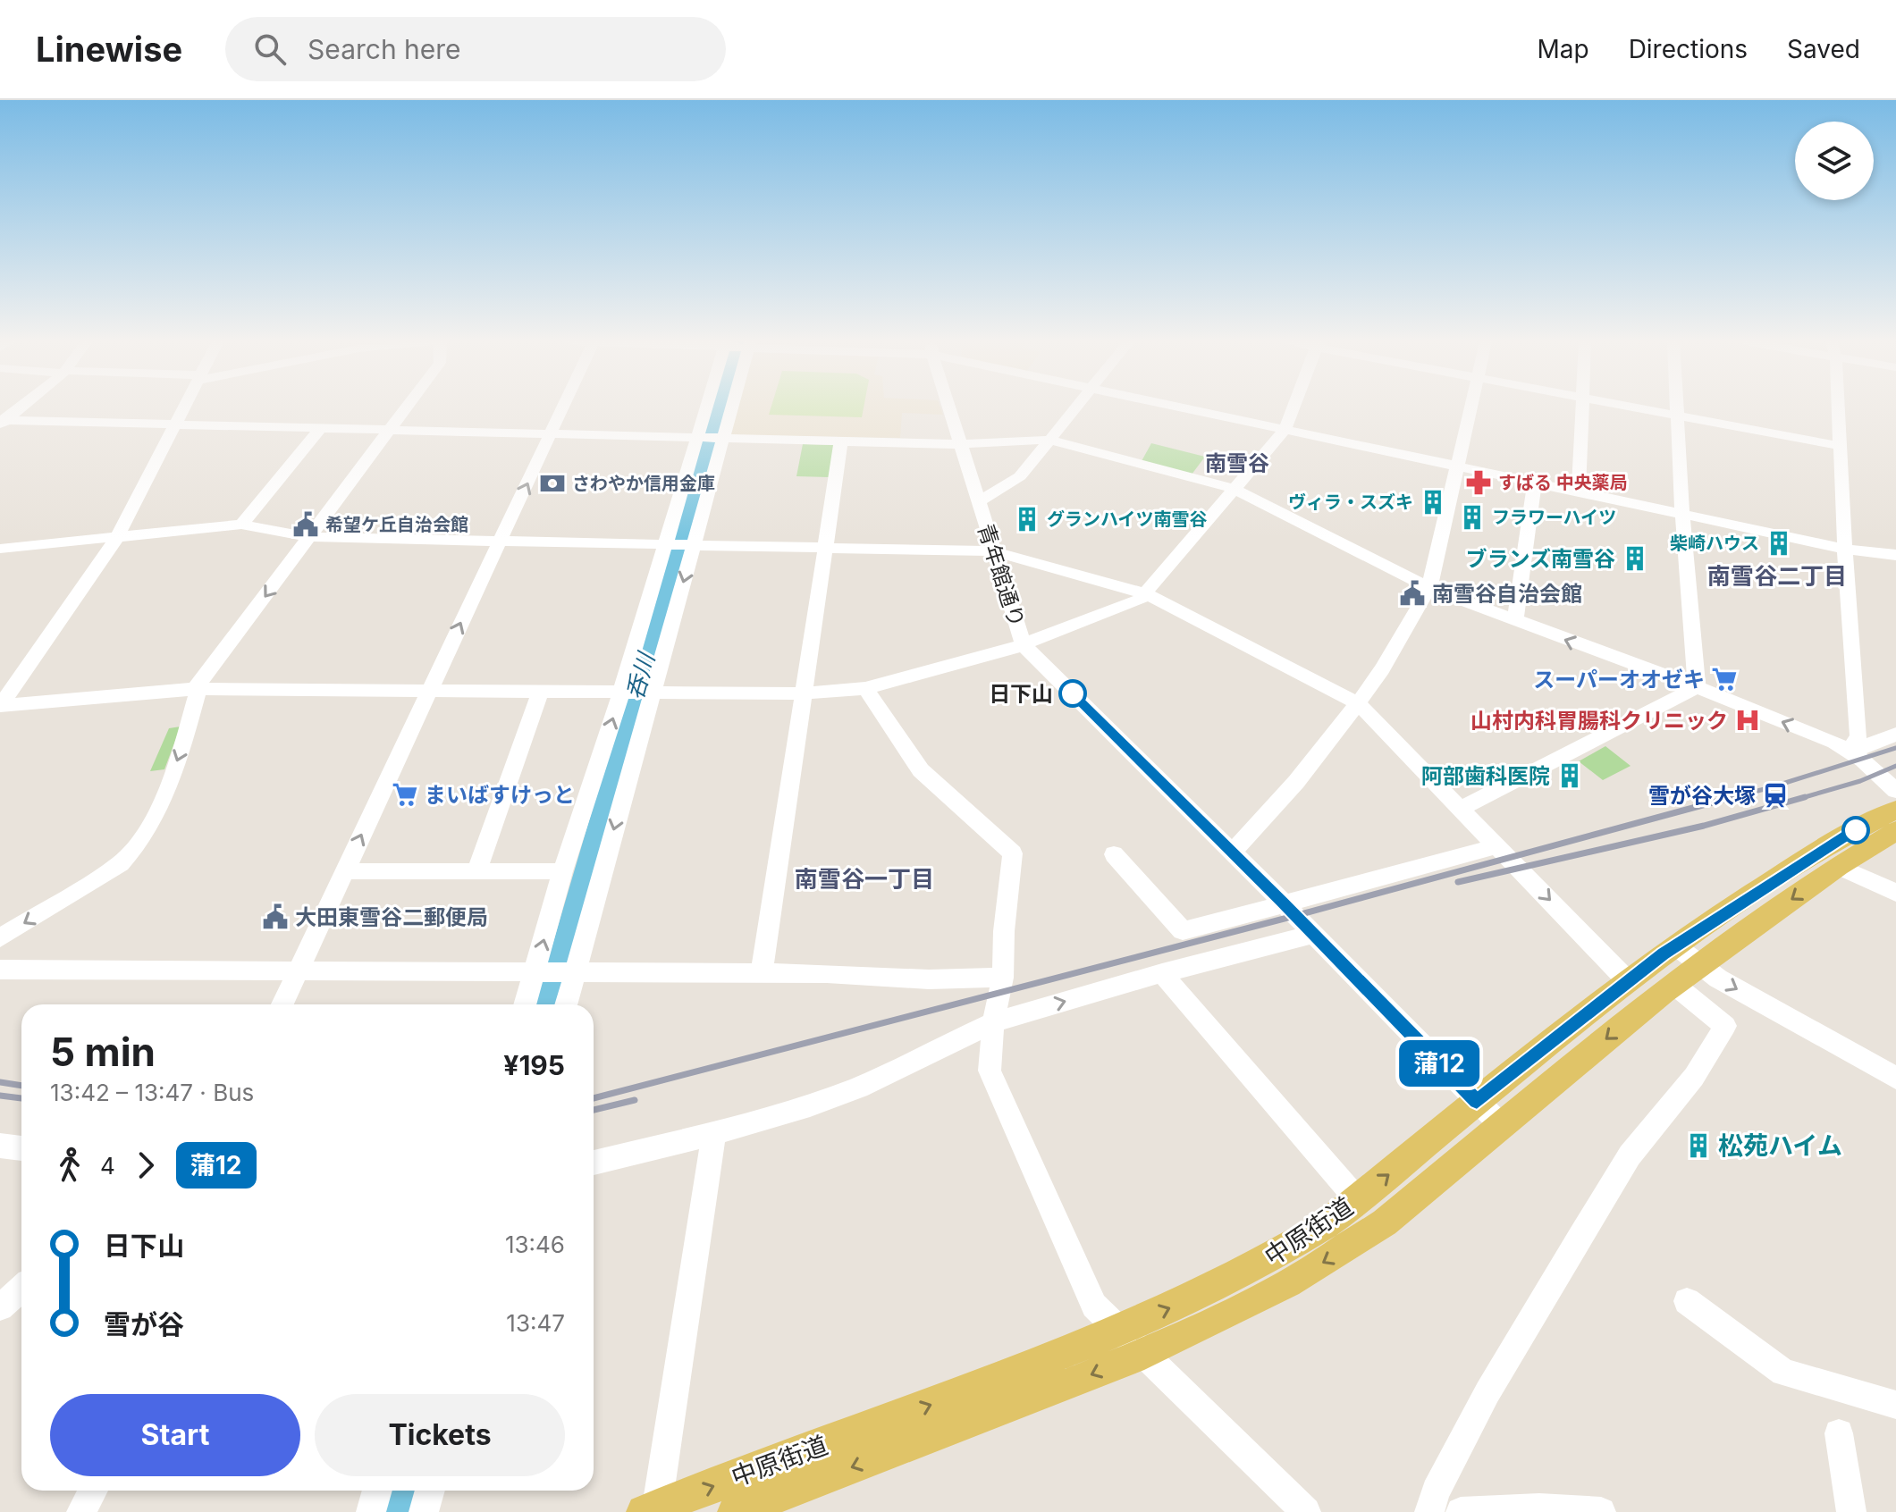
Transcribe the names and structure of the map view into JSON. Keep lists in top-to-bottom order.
{
  "streets": {
    "main road": ["中原街道"],
    "street": ["青年館通り"]
  },
  "crossings": [
    ["青年館通り", "中原街道"]
  ],
  "districts": ["南雪谷", "南雪谷二丁目", "南雪谷一丁目"],
  "water": ["呑川"],
  "places": {
    "pharmacy": ["すばる 中央薬局"],
    "bank": ["さわやか信用金庫"],
    "building": [
      "ヴィラ・スズキ",
      "フラワーハイツ",
      "グランハイツ南雪谷",
      "柴崎ハウス",
      "ブランズ南雪谷",
      "阿部歯科医院",
      "松苑ハイム"
    ],
    "public building": ["希望ケ丘自治会館", "南雪谷自治会館", "大田東雪谷二郵便局"],
    "supermarket": ["スーパーオオゼキ", "まいばすけっと"],
    "other": ["日下山"],
    "hospital": ["山村内科胃腸科クリニック"],
    "station": ["雪が谷大塚"]
  },
  "lines": ["bus line 蒲12"],
  "page": {
    "header": "Linewise",
    "search": "Search here",
    "nav": ["Map", "Directions", "Saved"],
    "on_map": "蒲12",
    "heading": ["5 min", "13:42 – 13:47 · Bus", "¥195"],
    "legs": ["4", "蒲12"],
    "list": [
      {
        "name": "日下山",
        "value": "13:46"
      },
      {
        "name": "雪が谷",
        "value": "13:47"
      }
    ],
    "buttons": ["Start", "Tickets"]
  }
}
